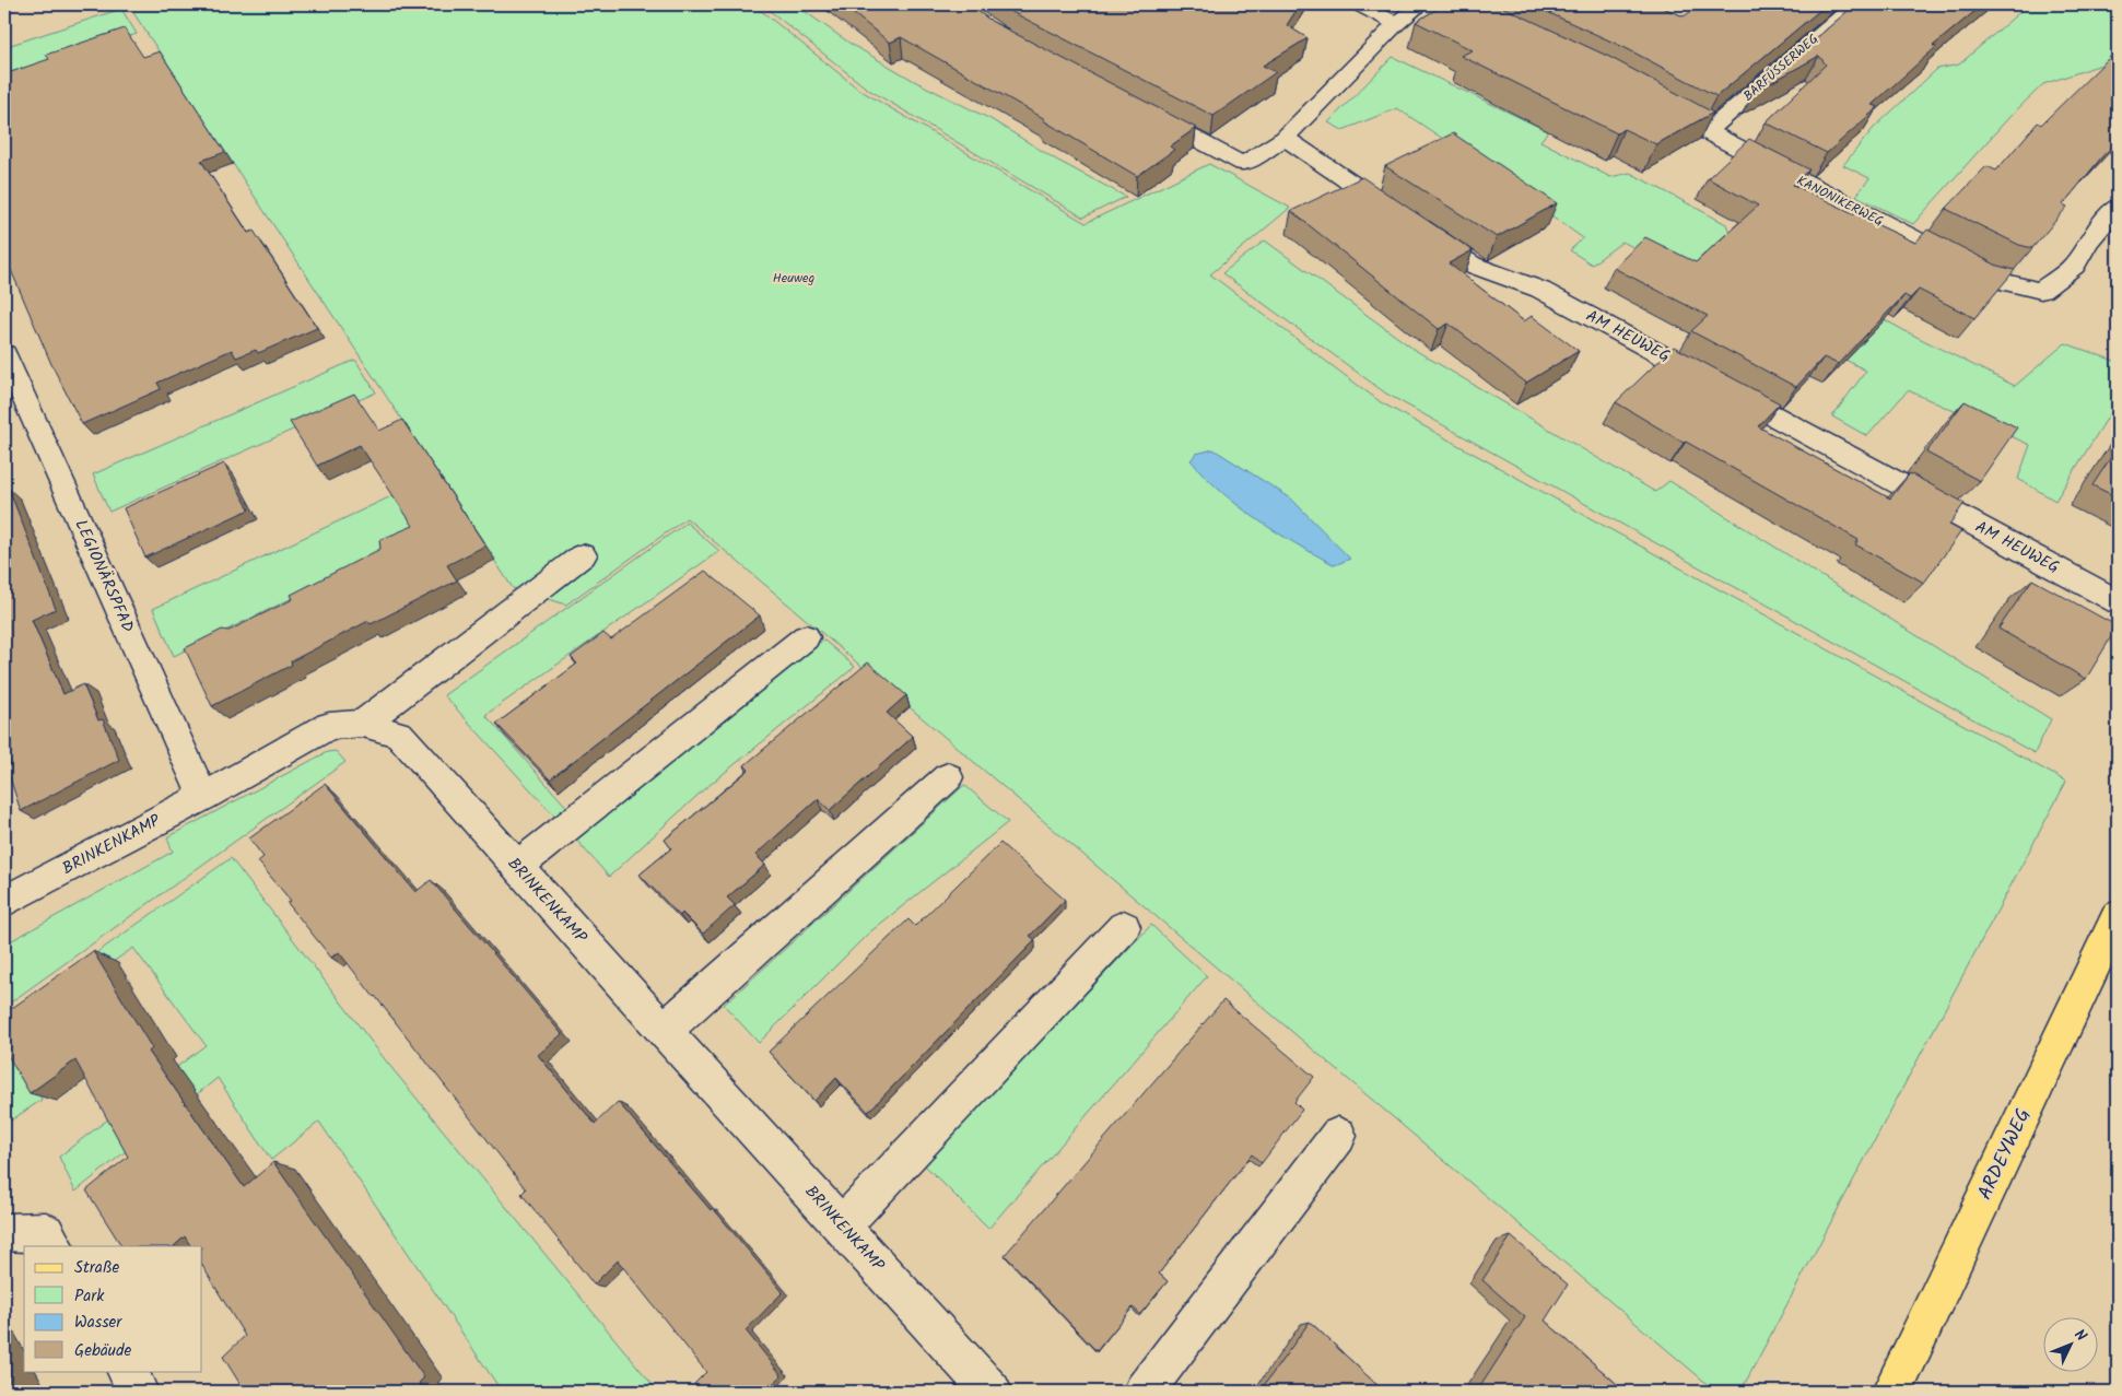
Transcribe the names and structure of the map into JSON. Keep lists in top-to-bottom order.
{
  "streets": {
    "main road": ["ARDEYWEG"],
    "street": [
      "BARFÜSSERWEG",
      "KANONIKERWEG",
      "AM HEUWEG",
      "LEGIONÄRSPFAD",
      "BRINKENKAMP"
    ]
  },
  "crossings": [
    ["BARFÜSSERWEG", "KANONIKERWEG"],
    ["LEGIONÄRSPFAD", "BRINKENKAMP"]
  ],
  "parks": ["Heuweg"],
  "legend": [
    "Straße",
    "Park",
    "Wasser",
    "Gebäude"
  ],
  "north": "top right"
}
